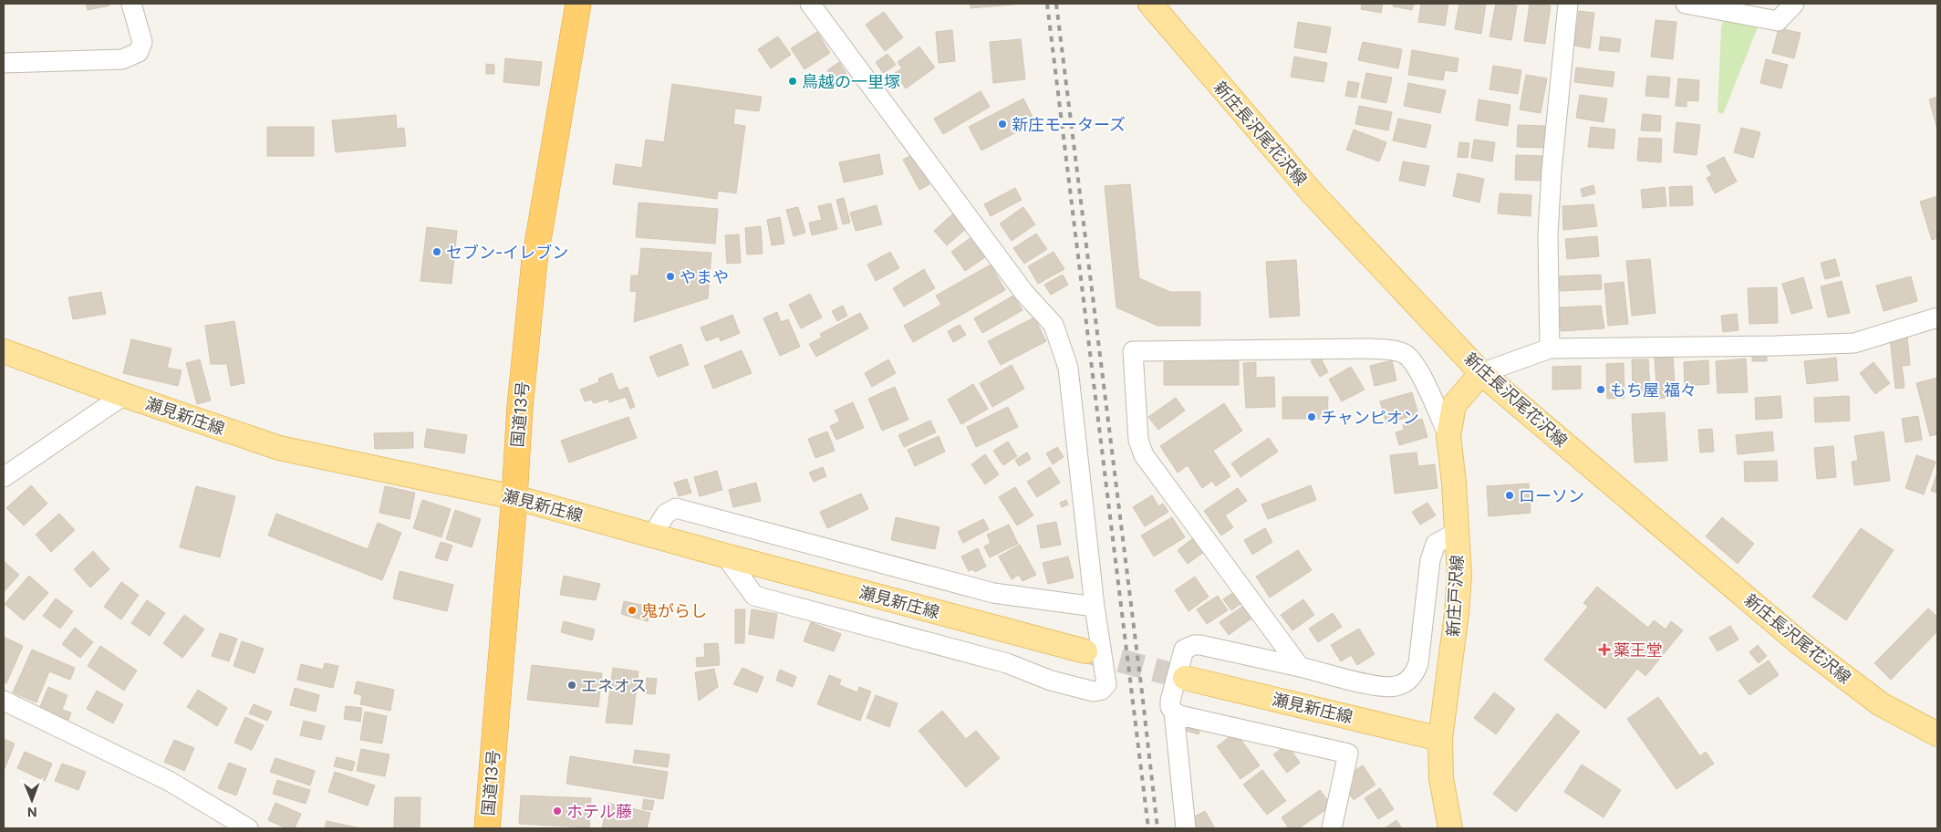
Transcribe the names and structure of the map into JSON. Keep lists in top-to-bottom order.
{
  "streets": {
    "highway": ["国道13号"],
    "main road": ["新庄長沢尾花沢線", "瀬見新庄線", "新庄戸沢線"]
  },
  "crossings": [
    ["新庄長沢尾花沢線", "新庄戸沢線"],
    ["国道13号", "瀬見新庄線"],
    ["瀬見新庄線", "新庄戸沢線"]
  ],
  "places": {
    "other": [
      "鳥越の一里塚",
      "新庄モーターズ",
      "セブン-イレブン",
      "やまや",
      "もち屋 福々",
      "チャンピオン",
      "ローソン",
      "鬼がらし",
      "エネオス",
      "ホテル藤"
    ],
    "health": ["薬王堂"]
  },
  "north": "bottom"
}
